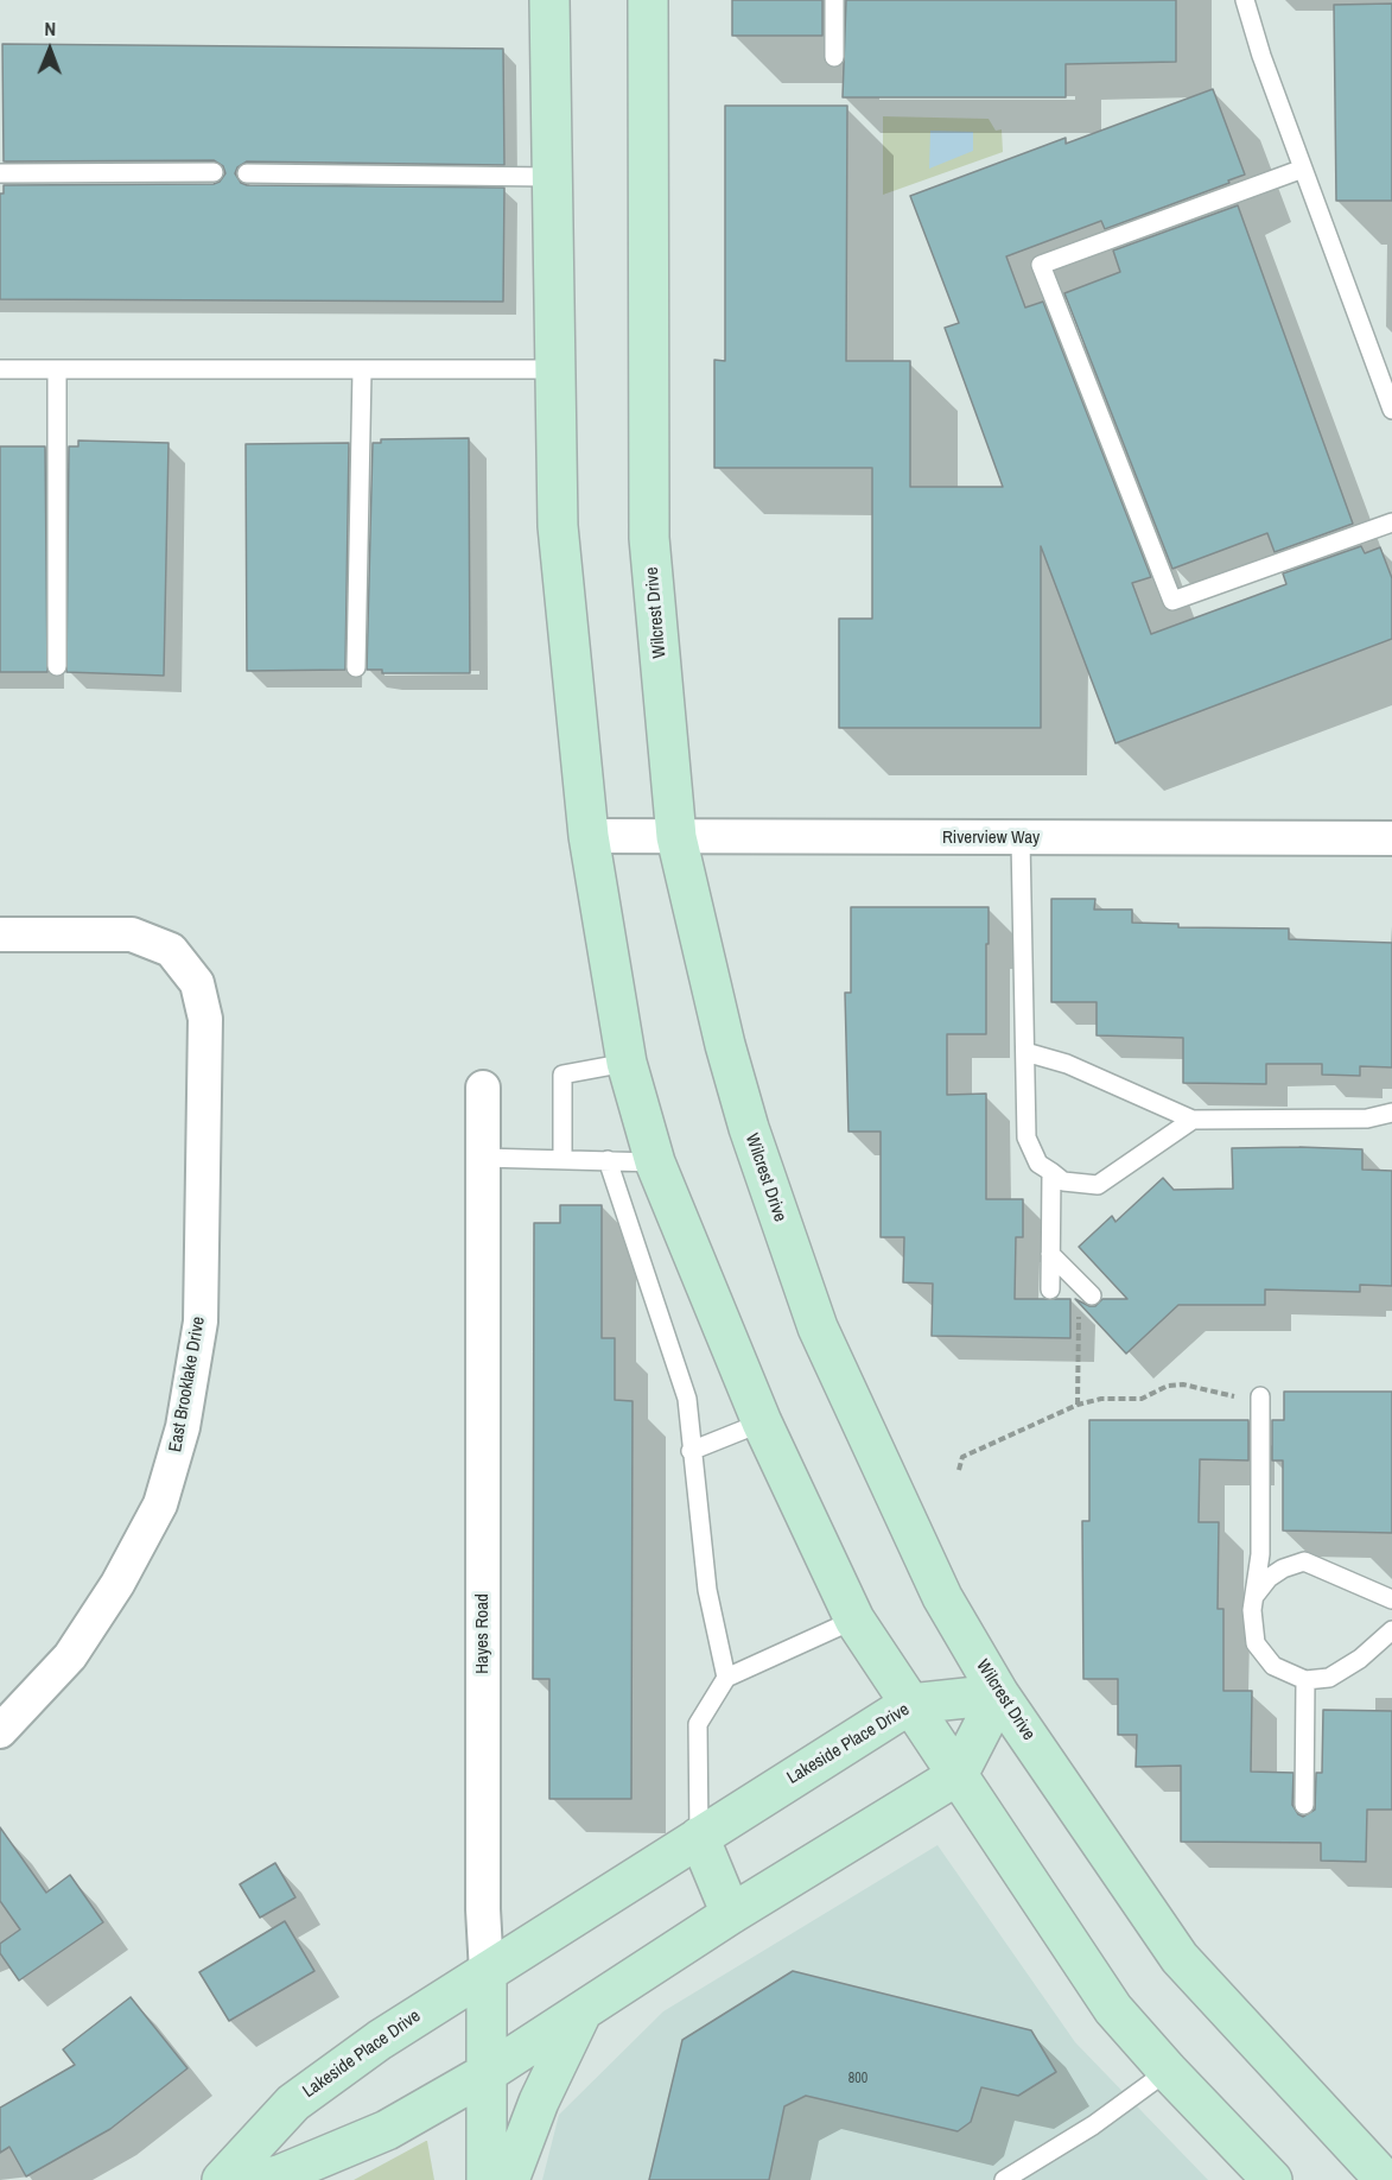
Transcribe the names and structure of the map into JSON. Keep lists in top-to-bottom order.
{
  "streets": {
    "main road": ["Wilcrest Drive", "Hayes Road", "Lakeside Place Drive"],
    "street": ["Riverview Way", "East Brooklake Drive"]
  },
  "crossings": [
    ["Wilcrest Drive", "Riverview Way"],
    ["Wilcrest Drive", "Lakeside Place Drive"],
    ["Hayes Road", "Lakeside Place Drive"]
  ],
  "house_numbers": ["800"],
  "north": "top"
}
